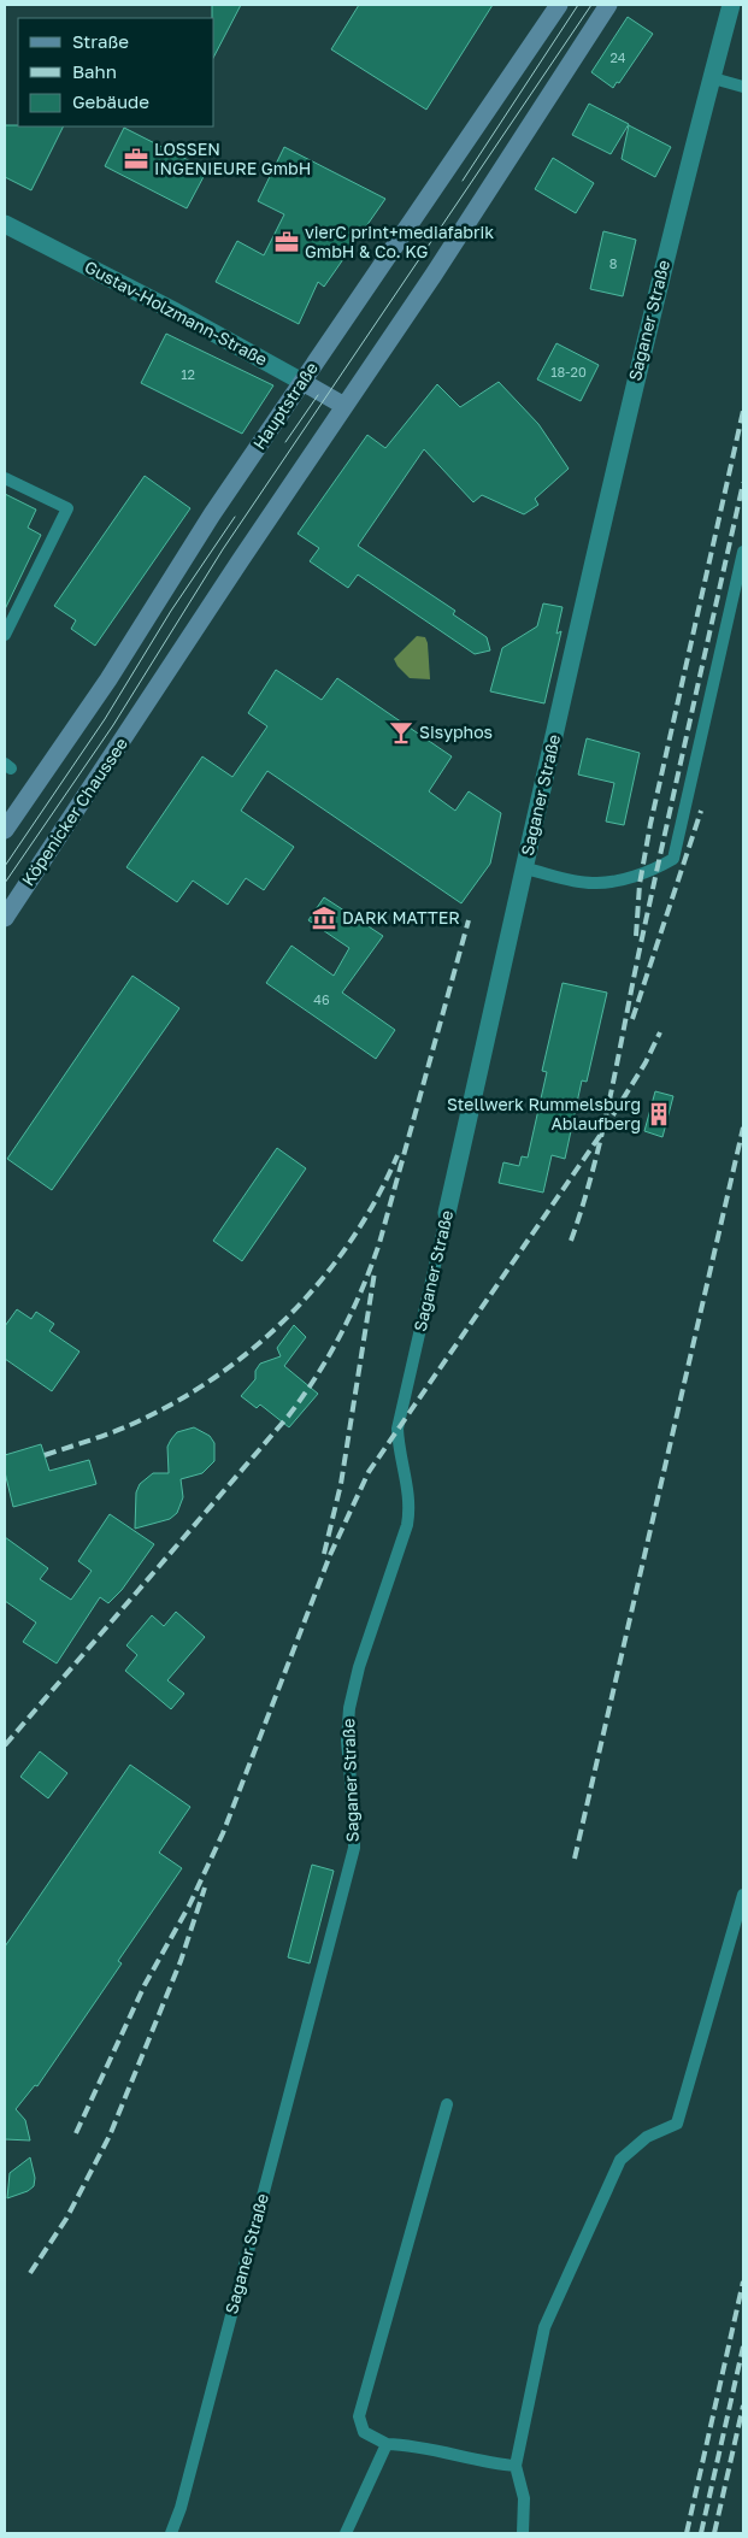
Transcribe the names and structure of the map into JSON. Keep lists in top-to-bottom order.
{
  "streets": {
    "main road": ["Gustav-Holzmann-Straße", "Hauptstraße", "Köpenicker Chaussee"],
    "street": ["Saganer Straße"]
  },
  "crossings": [
    ["Gustav-Holzmann-Straße", "Hauptstraße"],
    ["Gustav-Holzmann-Straße", "Köpenicker Chaussee"]
  ],
  "places": {
    "office": ["LOSSEN INGENIEURE GmbH", "vierC print+mediafabrik GmbH & Co. KG"],
    "bar": ["Sisyphos"],
    "museum": ["DARK MATTER"],
    "building": ["Stellwerk Rummelsburg Ablaufberg"]
  },
  "house_numbers": [
    "24",
    "8",
    "18-20",
    "12",
    "46"
  ],
  "legend": ["Straße", "Bahn", "Gebäude"]
}
